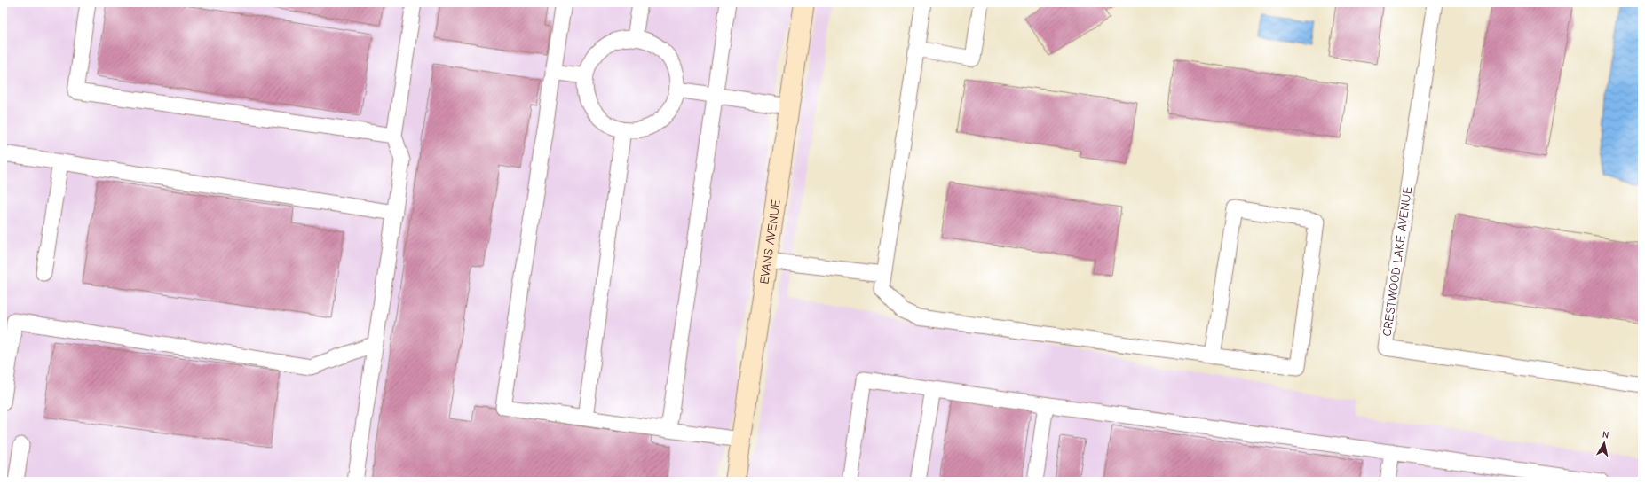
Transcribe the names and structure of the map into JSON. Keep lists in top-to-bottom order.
{
  "streets": {
    "street": ["EVANS AVENUE"],
    "lane": ["CRESTWOOD LAKE AVENUE"]
  },
  "north": "top"
}
